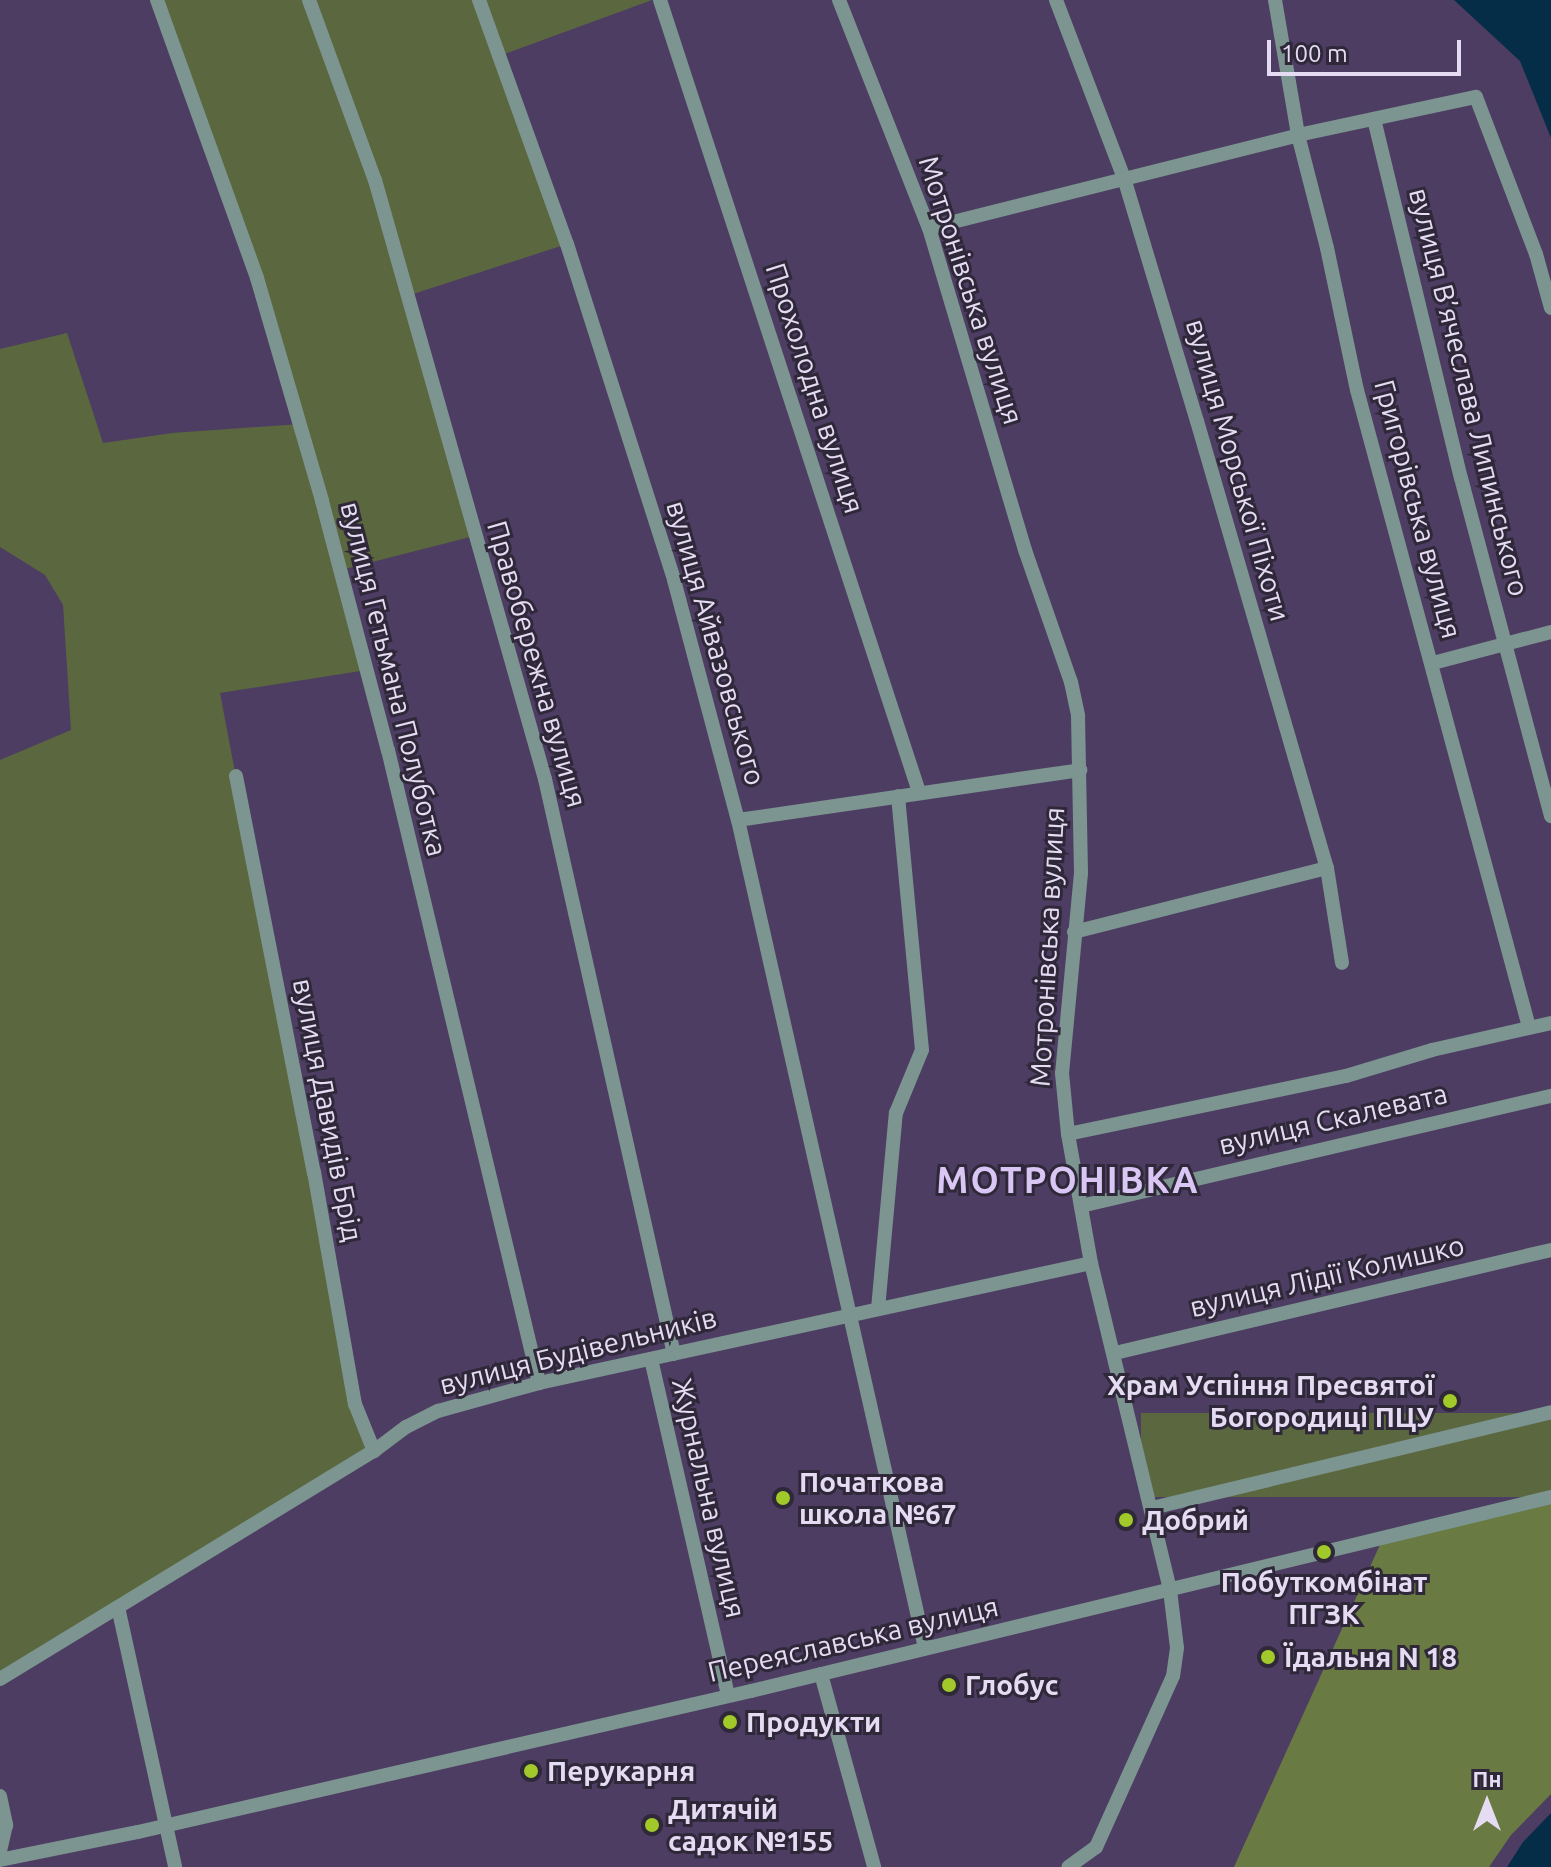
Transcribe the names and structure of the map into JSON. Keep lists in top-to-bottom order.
{
  "streets": {
    "street": [
      "Мотронівська вулиця",
      "Прохолодна вулиця",
      "вулиця В’ячеслава Липинського",
      "вулиця Морської Піхоти",
      "Григорівська вулиця",
      "вулиця Айвазовського",
      "Правобережна вулиця",
      "вулиця Гетьмана Полуботка",
      "вулиця Давидів Брід",
      "вулиця Скалевата",
      "вулиця Лідії Колишко",
      "вулиця Будівельників",
      "Журнальна вулиця",
      "Переяславська вулиця"
    ]
  },
  "crossings": [
    ["Мотронівська вулиця", "вулиця Скалевата"],
    ["Мотронівська вулиця", "вулиця Лідії Колишко"],
    ["Мотронівська вулиця", "вулиця Будівельників"],
    ["Мотронівська вулиця", "Переяславська вулиця"],
    ["вулиця Айвазовського", "вулиця Будівельників"],
    ["вулиця Айвазовського", "Переяславська вулиця"],
    ["Правобережна вулиця", "вулиця Будівельників"],
    ["вулиця Гетьмана Полуботка", "вулиця Будівельників"],
    ["вулиця Давидів Брід", "вулиця Будівельників"],
    ["вулиця Будівельників", "Журнальна вулиця"],
    ["Журнальна вулиця", "Переяславська вулиця"]
  ],
  "districts": ["МОТРОНІВКА"],
  "places": [
    "Храм Успіння Пресвятої Богородиці ПЦУ",
    "Початкова школа №67",
    "Добрий",
    "Побуткомбінат ПГЗК",
    "Їдальня N 18",
    "Глобус",
    "Продукти",
    "Перукарня",
    "Дитячій садок №155"
  ],
  "scale_bar": "100 m",
  "north": "top"
}
